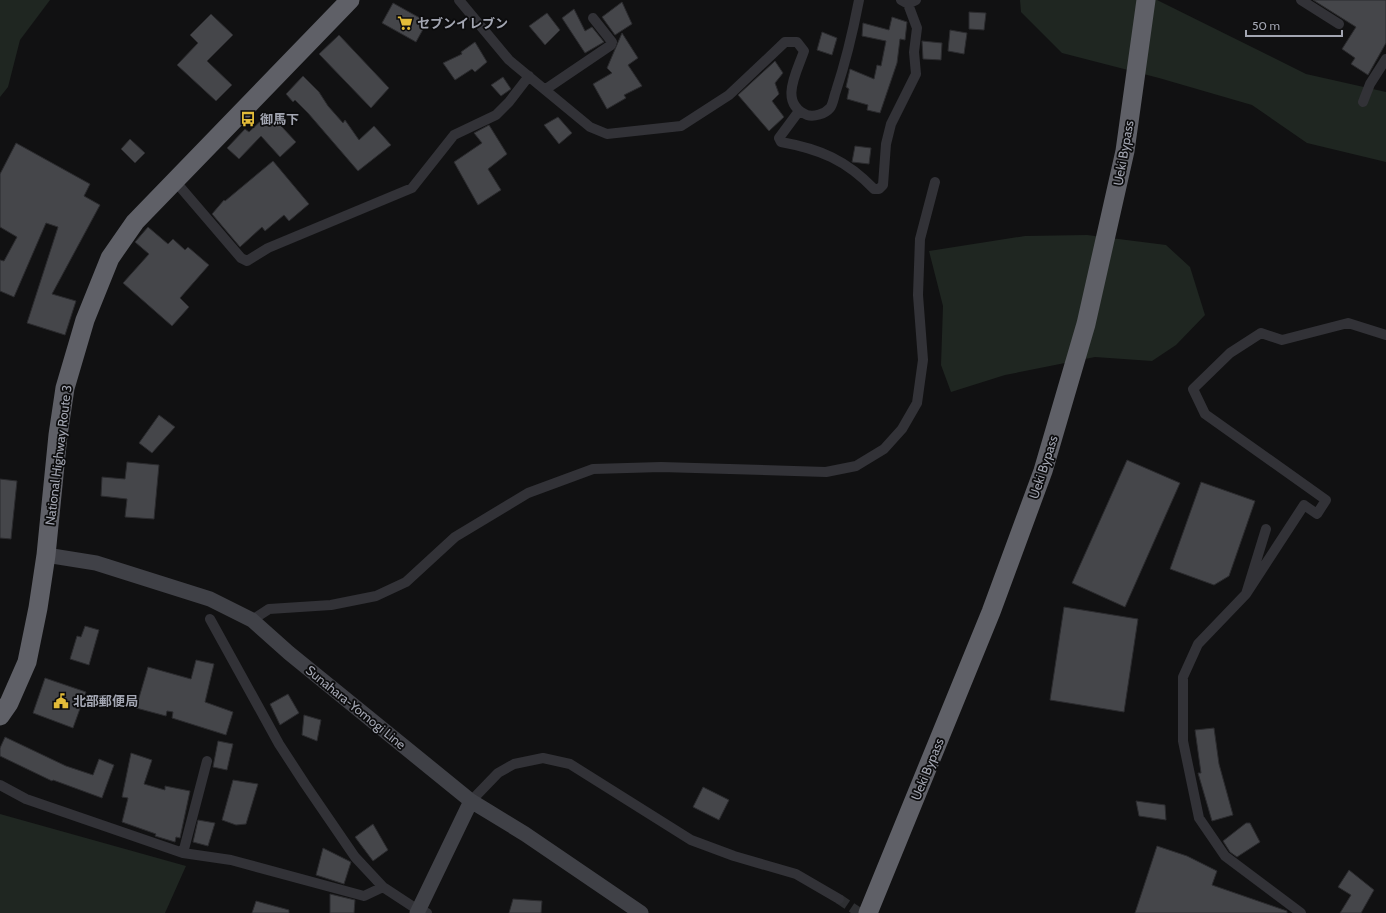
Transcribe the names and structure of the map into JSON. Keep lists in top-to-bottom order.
{
  "streets": {
    "highway": ["Ueki Bypass", "National Highway Route 3"],
    "main road": ["Sunahara-Yomogi Line"]
  },
  "crossings": [
    ["National Highway Route 3", "Sunahara-Yomogi Line"]
  ],
  "places": {
    "supermarket": ["セブンイレブン"],
    "bus stop": ["御馬下"],
    "public building": ["北部郵便局"]
  },
  "scale_bar": "50 m"
}
